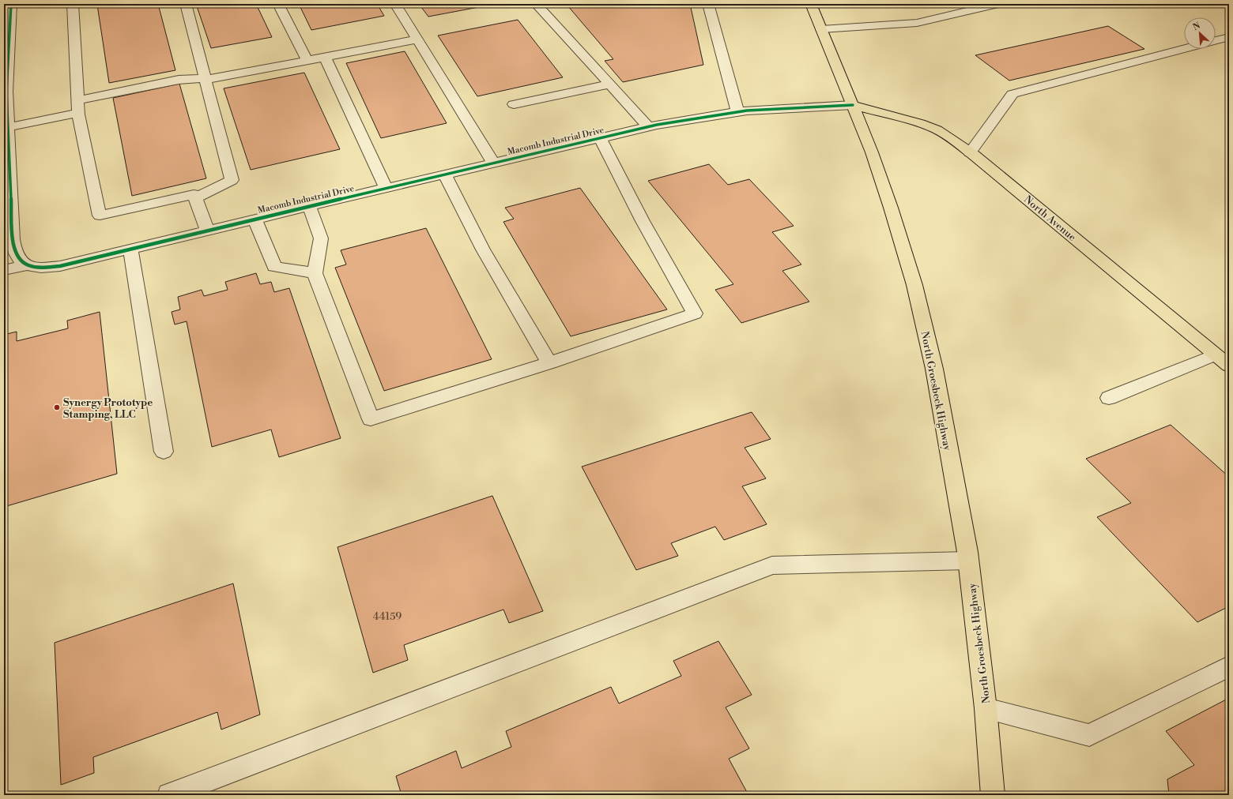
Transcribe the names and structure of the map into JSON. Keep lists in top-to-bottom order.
{
  "streets": {
    "main road": ["North Avenue", "North Groesbeck Highway"],
    "street": ["Macomb Industrial Drive"]
  },
  "crossings": [
    ["Macomb Industrial Drive", "North Avenue"],
    ["Macomb Industrial Drive", "North Groesbeck Highway"],
    ["North Avenue", "North Groesbeck Highway"]
  ],
  "places": ["Synergy Prototype Stamping, LLC"],
  "house_numbers": ["44159"],
  "north": "top left"
}
